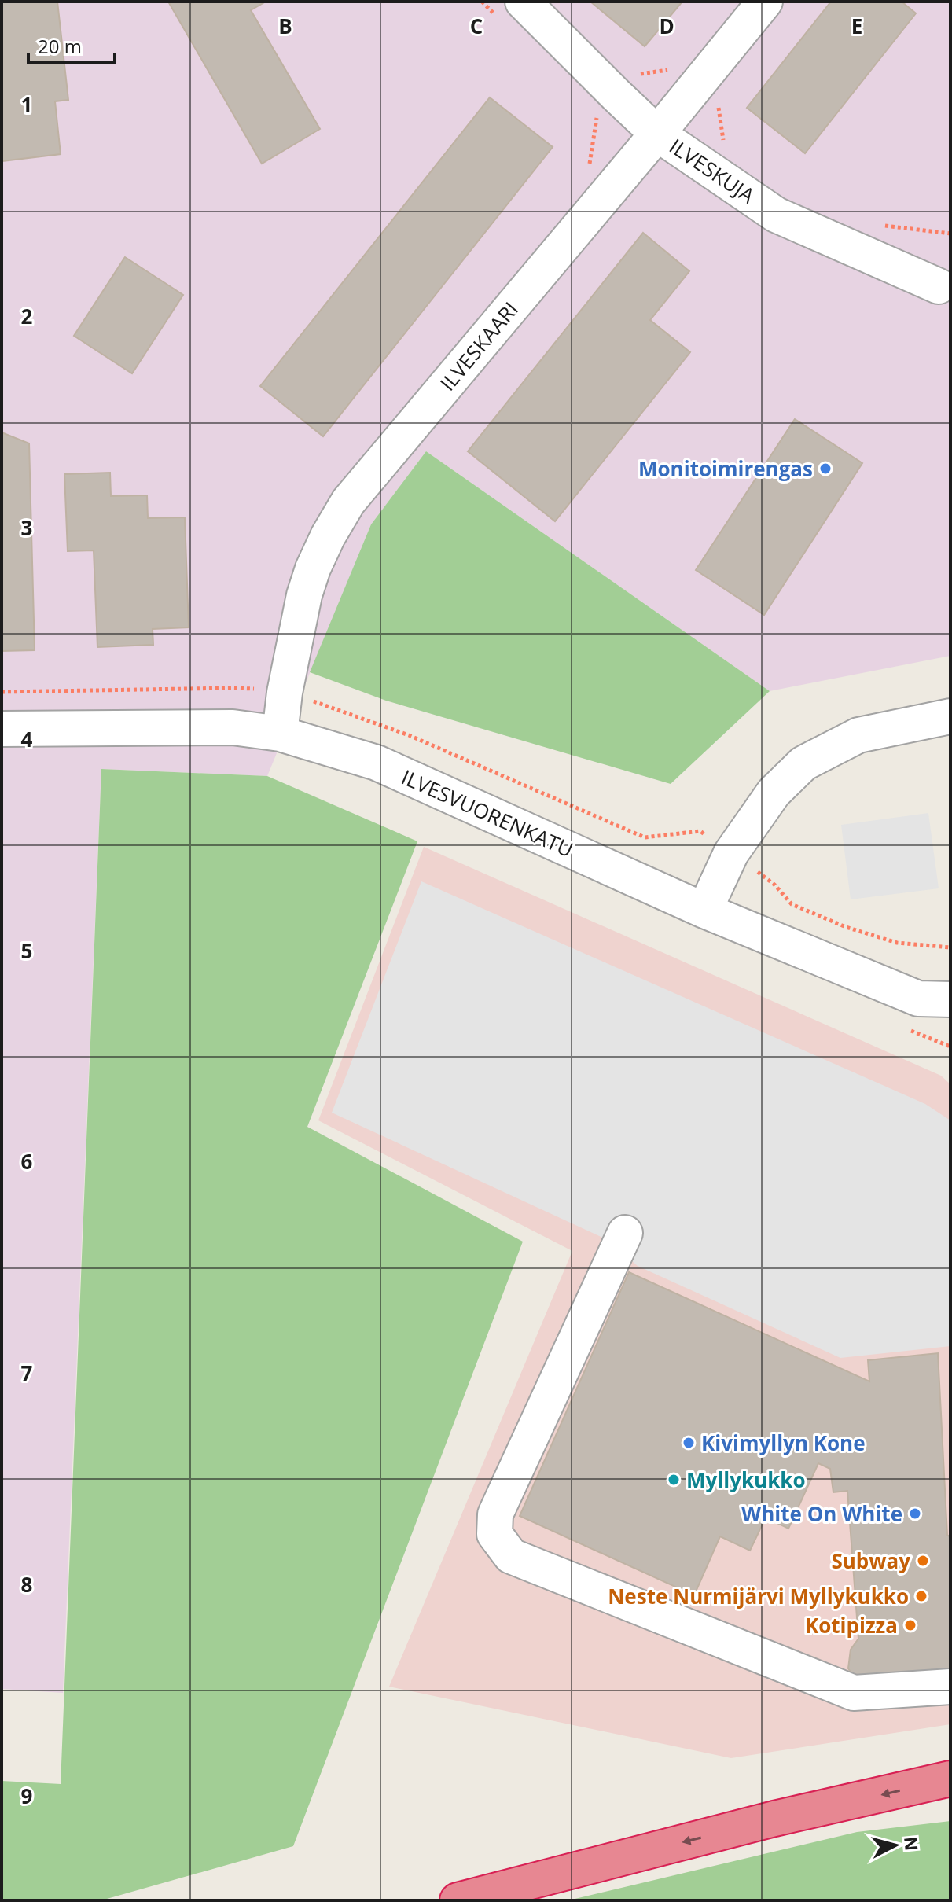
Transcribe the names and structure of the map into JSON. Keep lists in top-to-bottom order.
{
  "streets": {
    "street": ["ILVESKUJA", "ILVESKAARI", "ILVESVUORENKATU"]
  },
  "crossings": [
    ["ILVESKUJA", "ILVESKAARI"],
    ["ILVESKAARI", "ILVESVUORENKATU"]
  ],
  "places": [
    "Monitoimirengas",
    "Kivimyllyn Kone",
    "Myllykukko",
    "White On White",
    "Subway",
    "Neste Nurmijärvi Myllykukko",
    "Kotipizza"
  ],
  "scale_bar": "20 m",
  "north": "right",
  "grid": {
    "columns": [
      "B",
      "C",
      "D",
      "E"
    ],
    "rows": [
      "1",
      "2",
      "3",
      "4",
      "5",
      "6",
      "7",
      "8",
      "9"
    ]
  }
}
